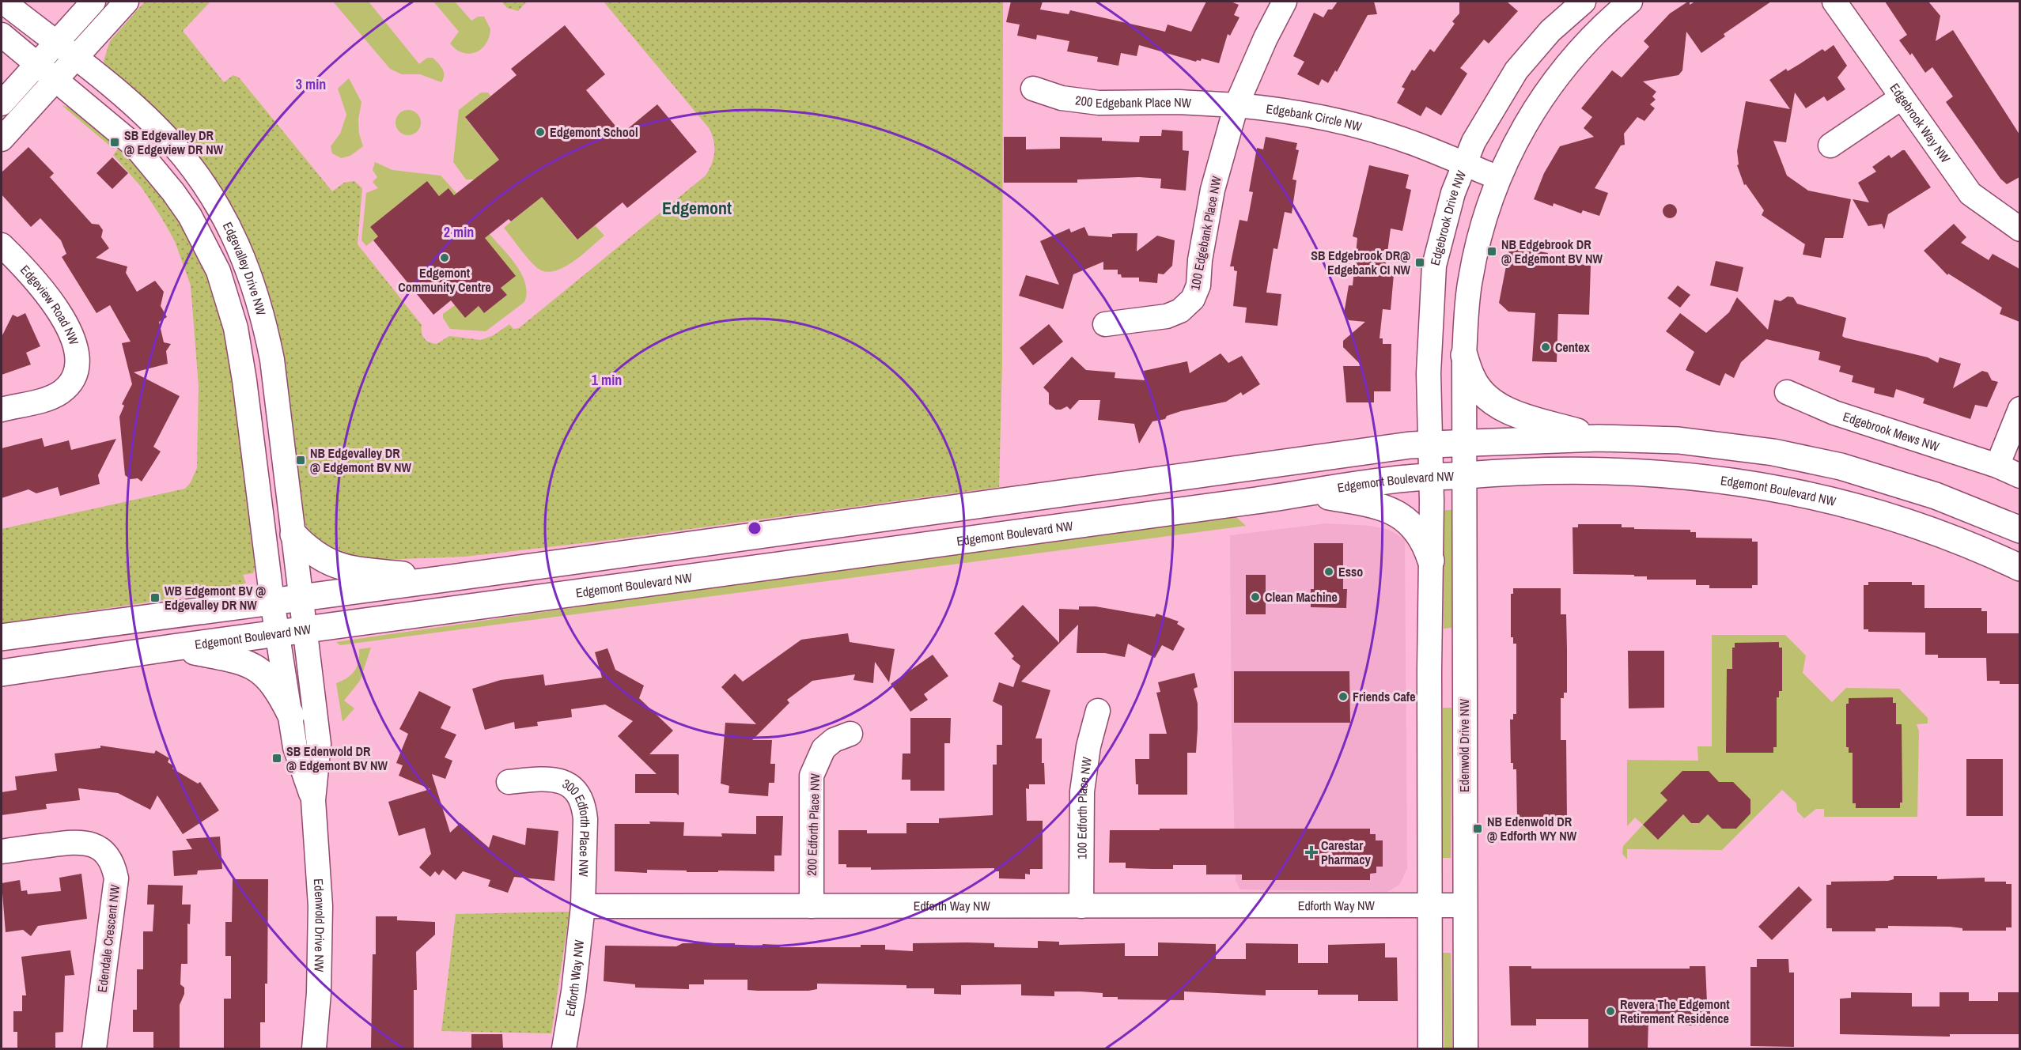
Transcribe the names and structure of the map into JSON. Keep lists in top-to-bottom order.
{
  "streets": {
    "main road": ["Edgemont Boulevard NW"],
    "street": [
      "200 Edgebank Place NW",
      "Edgebank Circle NW",
      "Edgebrook Way NW",
      "Edgebrook Drive NW",
      "100 Edgebank Place NW",
      "Edgevalley Drive NW",
      "Edgeview Road NW",
      "Edgebrook Mews NW",
      "Edenwold Drive NW",
      "100 Edforth Place NW",
      "200 Edforth Place NW",
      "300 Edforth Place NW",
      "Edforth Way NW",
      "Edendale Crescent NW"
    ]
  },
  "crossings": [
    ["200 Edgebank Place NW", "Edgebank Circle NW"],
    ["200 Edgebank Place NW", "100 Edgebank Place NW"],
    ["Edgebank Circle NW", "Edgebrook Drive NW"],
    ["Edgebank Circle NW", "100 Edgebank Place NW"],
    ["Edgebrook Drive NW", "Edgemont Boulevard NW"],
    ["Edgevalley Drive NW", "Edgemont Boulevard NW"],
    ["Edgevalley Drive NW", "Edenwold Drive NW"],
    ["Edgemont Boulevard NW", "Edenwold Drive NW"],
    ["Edenwold Drive NW", "Edforth Way NW"],
    ["100 Edforth Place NW", "Edforth Way NW"],
    ["200 Edforth Place NW", "Edforth Way NW"],
    ["300 Edforth Place NW", "Edforth Way NW"]
  ],
  "districts": ["Edgemont"],
  "places": {
    "other": [
      "Edgemont School",
      "Edgemont Community Centre",
      "Centex",
      "Esso",
      "Clean Machine",
      "Friends Cafe",
      "Revera The Edgemont Retirement Residence"
    ],
    "transit": [
      "SB Edgevalley DR @ Edgeview DR NW",
      "NB Edgebrook DR @ Edgemont BV NW",
      "SB Edgebrook DR@ Edgebank CI NW",
      "NB Edgevalley DR @ Edgemont BV NW",
      "WB Edgemont BV @ Edgevalley DR NW",
      "SB Edenwold DR @ Edgemont BV NW",
      "NB Edenwold DR @ Edforth WY NW"
    ],
    "health": ["Carestar Pharmacy"]
  },
  "rings": ["3 min", "2 min", "1 min"]
}
